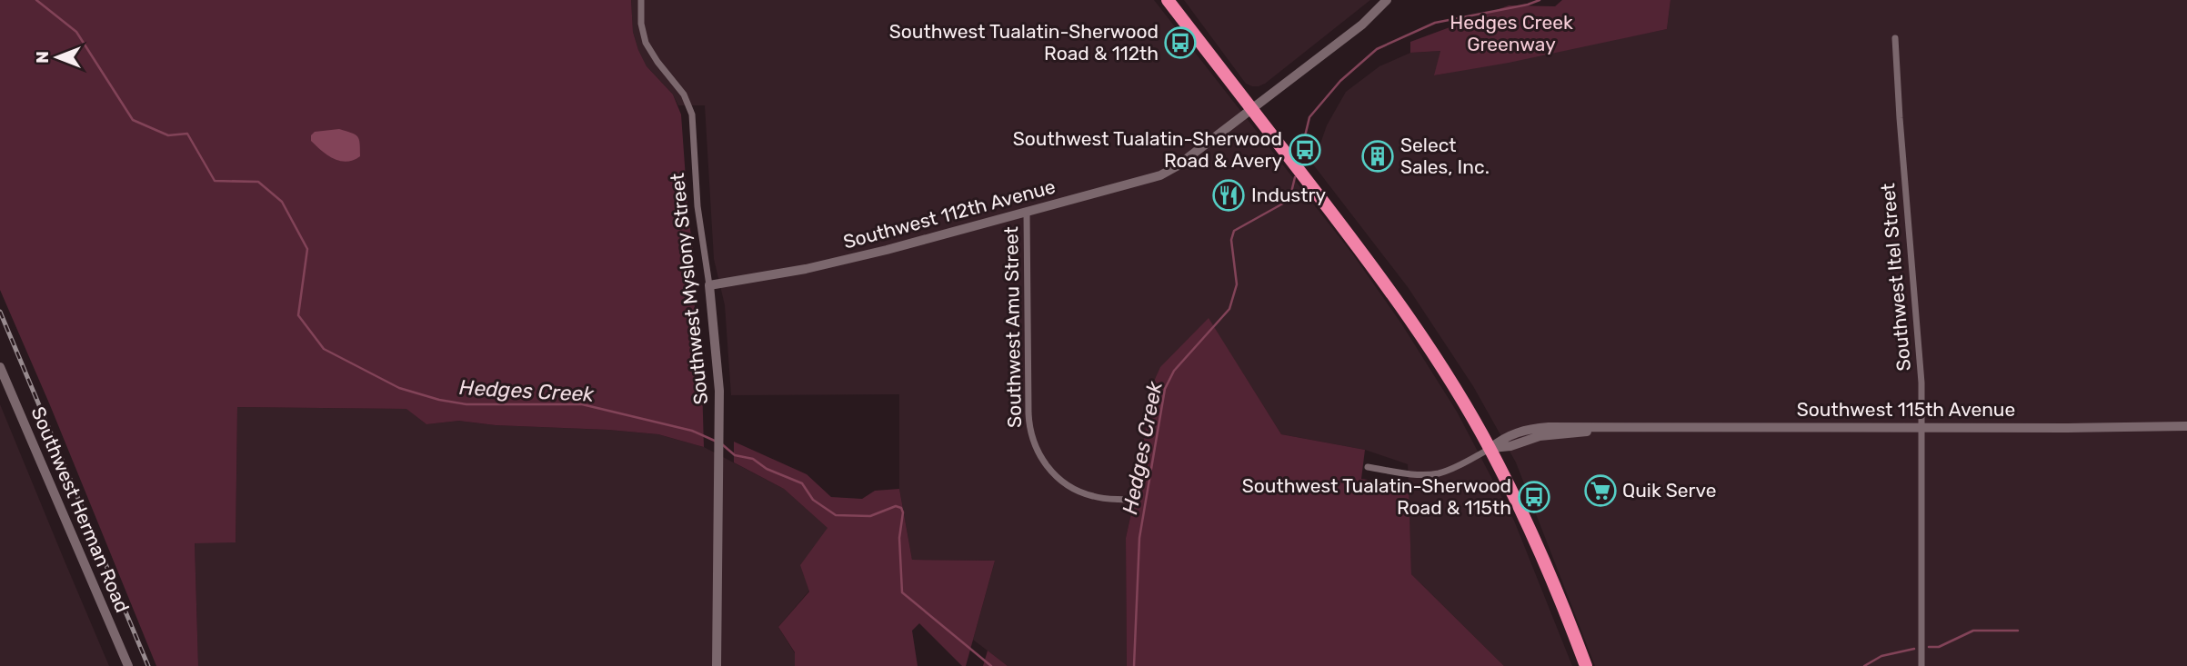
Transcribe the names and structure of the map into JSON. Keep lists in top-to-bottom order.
{
  "streets": {
    "street": [
      "Southwest 112th Avenue",
      "Southwest Itel Street",
      "Southwest Myslony Street",
      "Southwest Amu Street",
      "Southwest 115th Avenue",
      "Southwest Herman Road"
    ]
  },
  "crossings": [
    ["Southwest 112th Avenue", "Southwest Myslony Street"],
    ["Southwest 112th Avenue", "Southwest Amu Street"],
    ["Southwest Itel Street", "Southwest 115th Avenue"]
  ],
  "water": ["Hedges Creek"],
  "parks": ["Hedges Creek Greenway"],
  "places": {
    "bus stop": ["Southwest Tualatin-Sherwood Road & 112th", "Southwest Tualatin-Sherwood Road & Avery", "Southwest Tualatin-Sherwood Road & 115th"],
    "building": ["Select Sales, Inc."],
    "restaurant": ["Industry"],
    "supermarket": ["Quik Serve"]
  },
  "north": "left"
}
